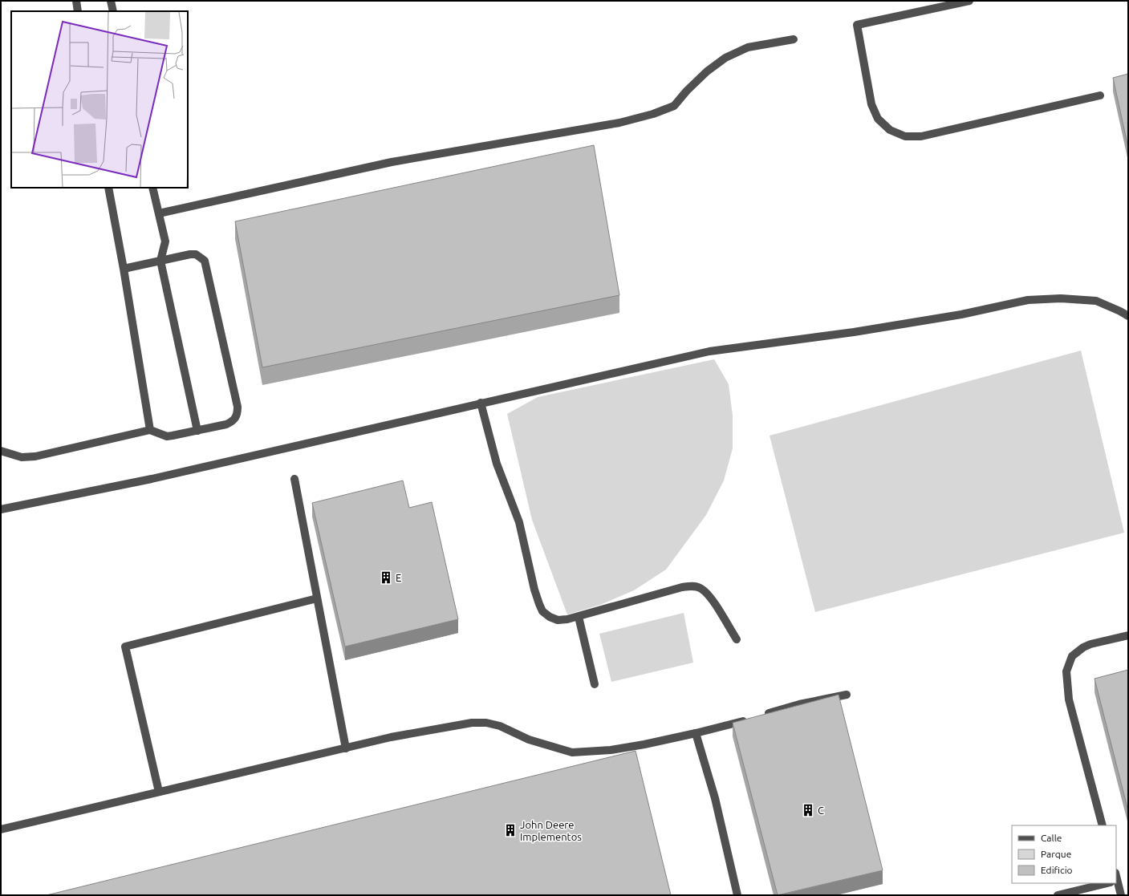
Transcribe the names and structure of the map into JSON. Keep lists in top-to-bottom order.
{
  "places": {
    "building": ["E", "C", "John Deere Implementos"]
  },
  "legend": ["Calle", "Parque", "Edificio"]
}
